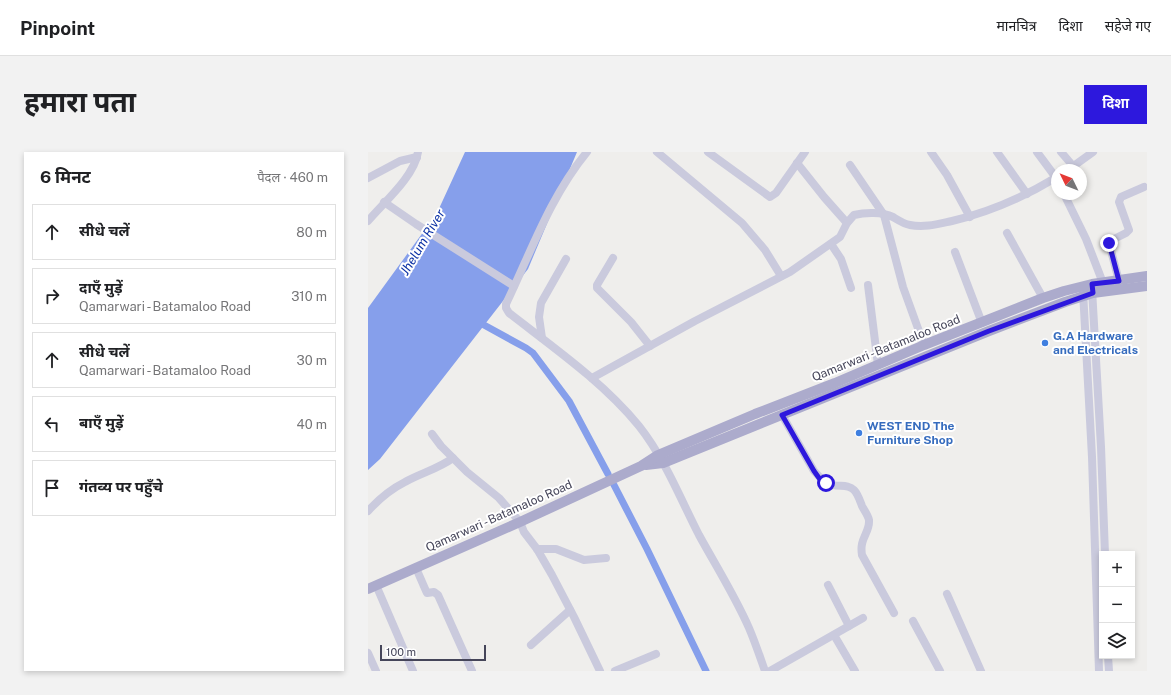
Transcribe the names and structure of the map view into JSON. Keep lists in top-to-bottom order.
{
  "streets": {
    "main road": ["Qamarwari - Batamaloo Road"]
  },
  "water": ["Jhelum River"],
  "places": ["G.A Hardware and Electricals", "WEST END The Furniture Shop"],
  "scale_bar": "100 m",
  "north": "top left",
  "page": {
    "header": "Pinpoint",
    "nav": ["मानचित्र", "दिशा", "सहेजे गए"],
    "title": "हमारा पता",
    "buttons": "दिशा",
    "heading": ["6 मिनट", "पैदल · 460 m"],
    "list": [
      ["सीधे चलें", "80 m"],
      ["दाएँ मुड़ें", "Qamarwari - Batamaloo Road", "310 m"],
      ["सीधे चलें", "Qamarwari - Batamaloo Road", "30 m"],
      ["बाएँ मुड़ें", "40 m"],
      "गंतव्य पर पहुँचे"
    ],
    "map_buttons": ["+", "−"],
    "scale": "100 m"
  }
}
